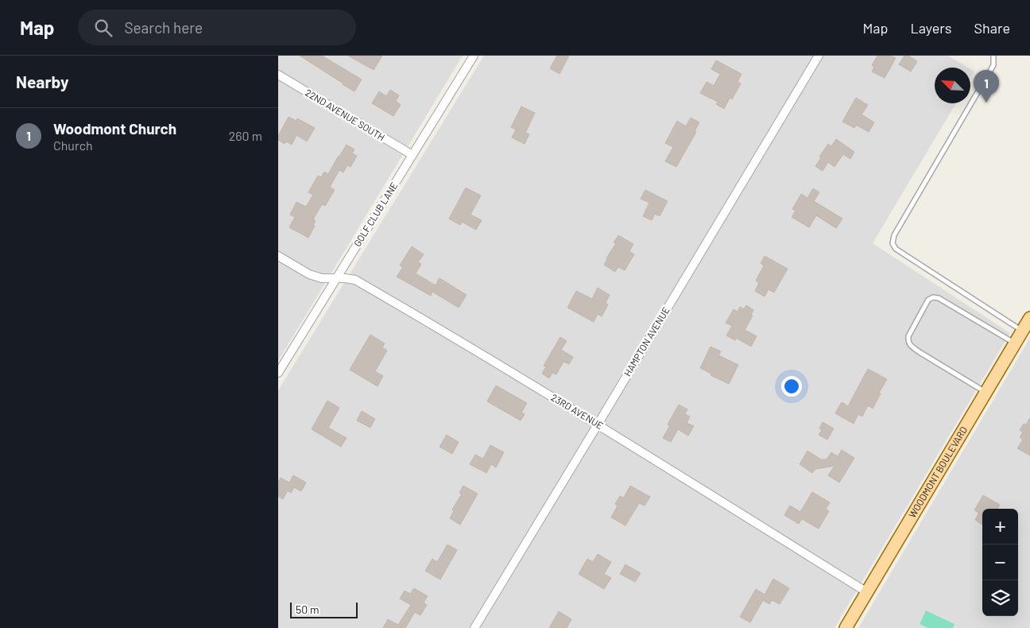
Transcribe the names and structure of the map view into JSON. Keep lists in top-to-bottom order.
{
  "streets": {
    "main road": ["WOODMONT BOULEVARD"],
    "street": [
      "22ND AVENUE SOUTH",
      "GOLF CLUB LANE",
      "HAMPTON AVENUE",
      "23RD AVENUE"
    ]
  },
  "crossings": [
    ["22ND AVENUE SOUTH", "GOLF CLUB LANE"],
    ["GOLF CLUB LANE", "23RD AVENUE"],
    ["HAMPTON AVENUE", "23RD AVENUE"],
    ["23RD AVENUE", "WOODMONT BOULEVARD"]
  ],
  "scale_bar": "50 m",
  "north": "top left",
  "page": {
    "header": "Map",
    "search": "Search here",
    "nav": ["Map", "Layers", "Share"],
    "heading": "Nearby",
    "pins": "1",
    "list": [
      {
        "mark": "1",
        "name": "Woodmont Church",
        "note": "Church",
        "value": "260 m"
      }
    ],
    "map_buttons": ["+", "−"],
    "scale": "50 m"
  }
}
